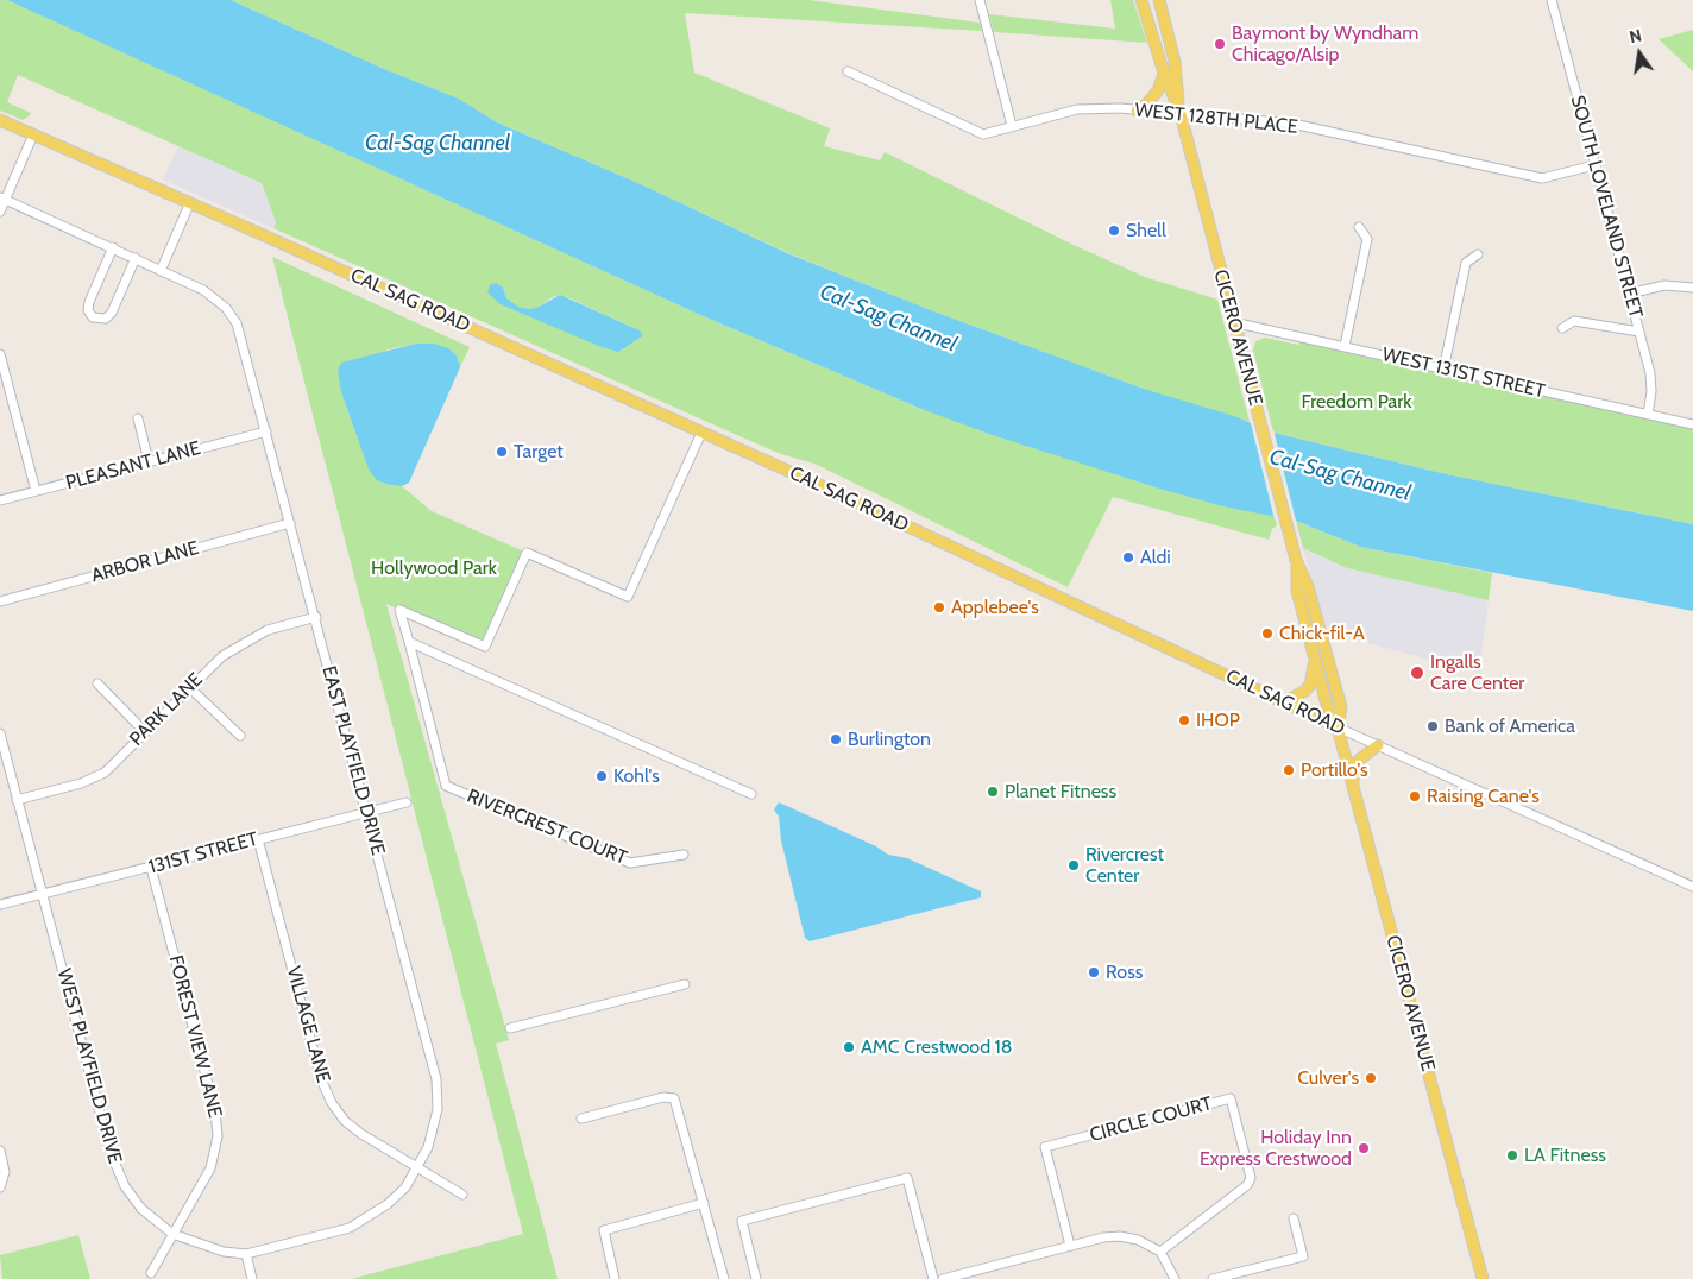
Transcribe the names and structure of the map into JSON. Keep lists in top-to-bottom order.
{
  "streets": {
    "main road": ["CAL SAG ROAD", "CICERO AVENUE"],
    "street": [
      "WEST 128TH PLACE",
      "SOUTH LOVELAND STREET",
      "WEST 131ST STREET",
      "PLEASANT LANE",
      "ARBOR LANE",
      "PARK LANE",
      "EAST PLAYFIELD DRIVE",
      "RIVERCREST COURT",
      "131ST STREET",
      "VILLAGE LANE",
      "FOREST VIEW LANE",
      "WEST PLAYFIELD DRIVE",
      "CIRCLE COURT"
    ]
  },
  "crossings": [
    ["WEST 128TH PLACE", "SOUTH LOVELAND STREET"],
    ["WEST 128TH PLACE", "CICERO AVENUE"],
    ["SOUTH LOVELAND STREET", "WEST 131ST STREET"],
    ["CAL SAG ROAD", "CICERO AVENUE"],
    ["CICERO AVENUE", "WEST 131ST STREET"],
    ["PLEASANT LANE", "EAST PLAYFIELD DRIVE"],
    ["ARBOR LANE", "EAST PLAYFIELD DRIVE"],
    ["PARK LANE", "EAST PLAYFIELD DRIVE"],
    ["PARK LANE", "WEST PLAYFIELD DRIVE"],
    ["EAST PLAYFIELD DRIVE", "131ST STREET"],
    ["EAST PLAYFIELD DRIVE", "VILLAGE LANE"],
    ["EAST PLAYFIELD DRIVE", "WEST PLAYFIELD DRIVE"],
    ["131ST STREET", "VILLAGE LANE"],
    ["131ST STREET", "FOREST VIEW LANE"],
    ["131ST STREET", "WEST PLAYFIELD DRIVE"],
    ["FOREST VIEW LANE", "WEST PLAYFIELD DRIVE"]
  ],
  "water": ["Cal-Sag Channel"],
  "parks": ["Freedom Park", "Hollywood Park"],
  "places": [
    "Baymont by Wyndham Chicago/Alsip",
    "Shell",
    "Target",
    "Aldi",
    "Applebee's",
    "Chick-fil-A",
    "Ingalls Care Center",
    "IHOP",
    "Bank of America",
    "Burlington",
    "Portillo's",
    "Kohl's",
    "Planet Fitness",
    "Raising Cane's",
    "Rivercrest Center",
    "Ross",
    "AMC Crestwood 18",
    "Culver's",
    "Holiday Inn Express Crestwood",
    "LA Fitness"
  ],
  "north": "top"
}
